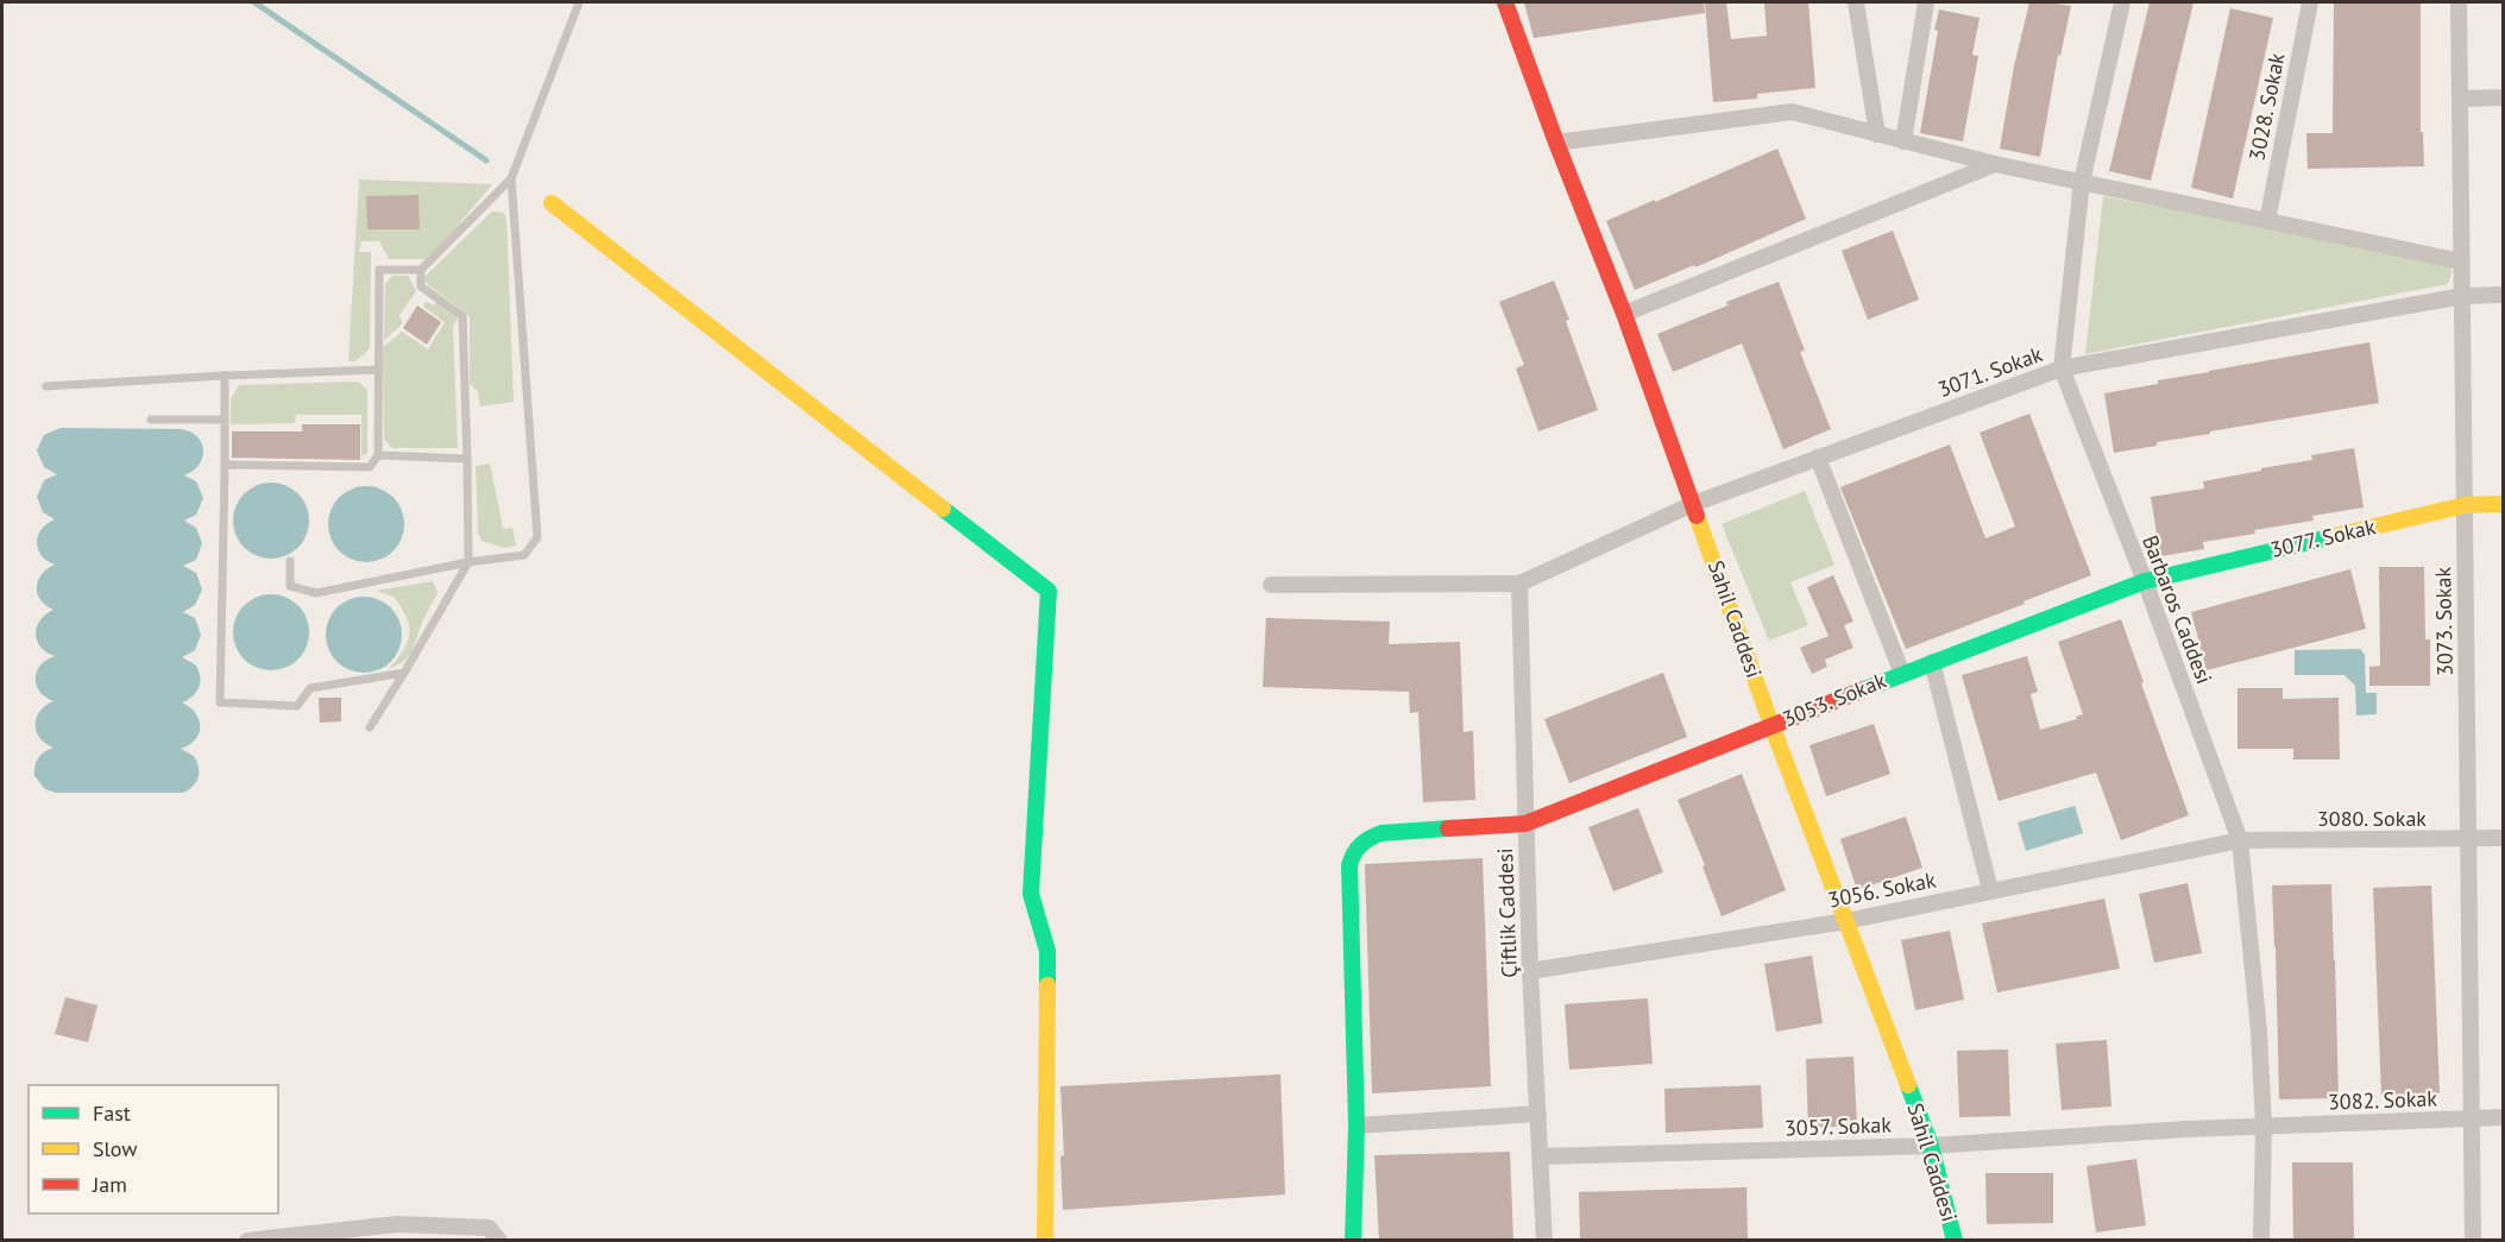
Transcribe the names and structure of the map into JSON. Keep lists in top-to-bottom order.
{
  "streets": {
    "street": [
      "3028. Sokak",
      "3071. Sokak",
      "3077. Sokak",
      "Barbaros Caddesi",
      "Sahil Caddesi",
      "3073. Sokak",
      "3053. Sokak",
      "3080. Sokak",
      "3056. Sokak",
      "Çiftlik Caddesi",
      "3082. Sokak",
      "3057. Sokak"
    ]
  },
  "crossings": [
    ["3071. Sokak", "Barbaros Caddesi"],
    ["3071. Sokak", "Sahil Caddesi"],
    ["3071. Sokak", "3073. Sokak"],
    ["3071. Sokak", "Çiftlik Caddesi"],
    ["3077. Sokak", "Barbaros Caddesi"],
    ["3077. Sokak", "3073. Sokak"],
    ["3077. Sokak", "3053. Sokak"],
    ["Barbaros Caddesi", "3053. Sokak"],
    ["Barbaros Caddesi", "3080. Sokak"],
    ["Barbaros Caddesi", "3056. Sokak"],
    ["Barbaros Caddesi", "3082. Sokak"],
    ["Barbaros Caddesi", "3057. Sokak"],
    ["Sahil Caddesi", "3053. Sokak"],
    ["Sahil Caddesi", "3056. Sokak"],
    ["Sahil Caddesi", "3057. Sokak"],
    ["3073. Sokak", "3080. Sokak"],
    ["3073. Sokak", "3082. Sokak"],
    ["3053. Sokak", "Çiftlik Caddesi"],
    ["3080. Sokak", "3056. Sokak"],
    ["3056. Sokak", "Çiftlik Caddesi"],
    ["Çiftlik Caddesi", "3057. Sokak"],
    ["3082. Sokak", "3057. Sokak"]
  ],
  "legend": ["Fast", "Slow", "Jam"]
}
